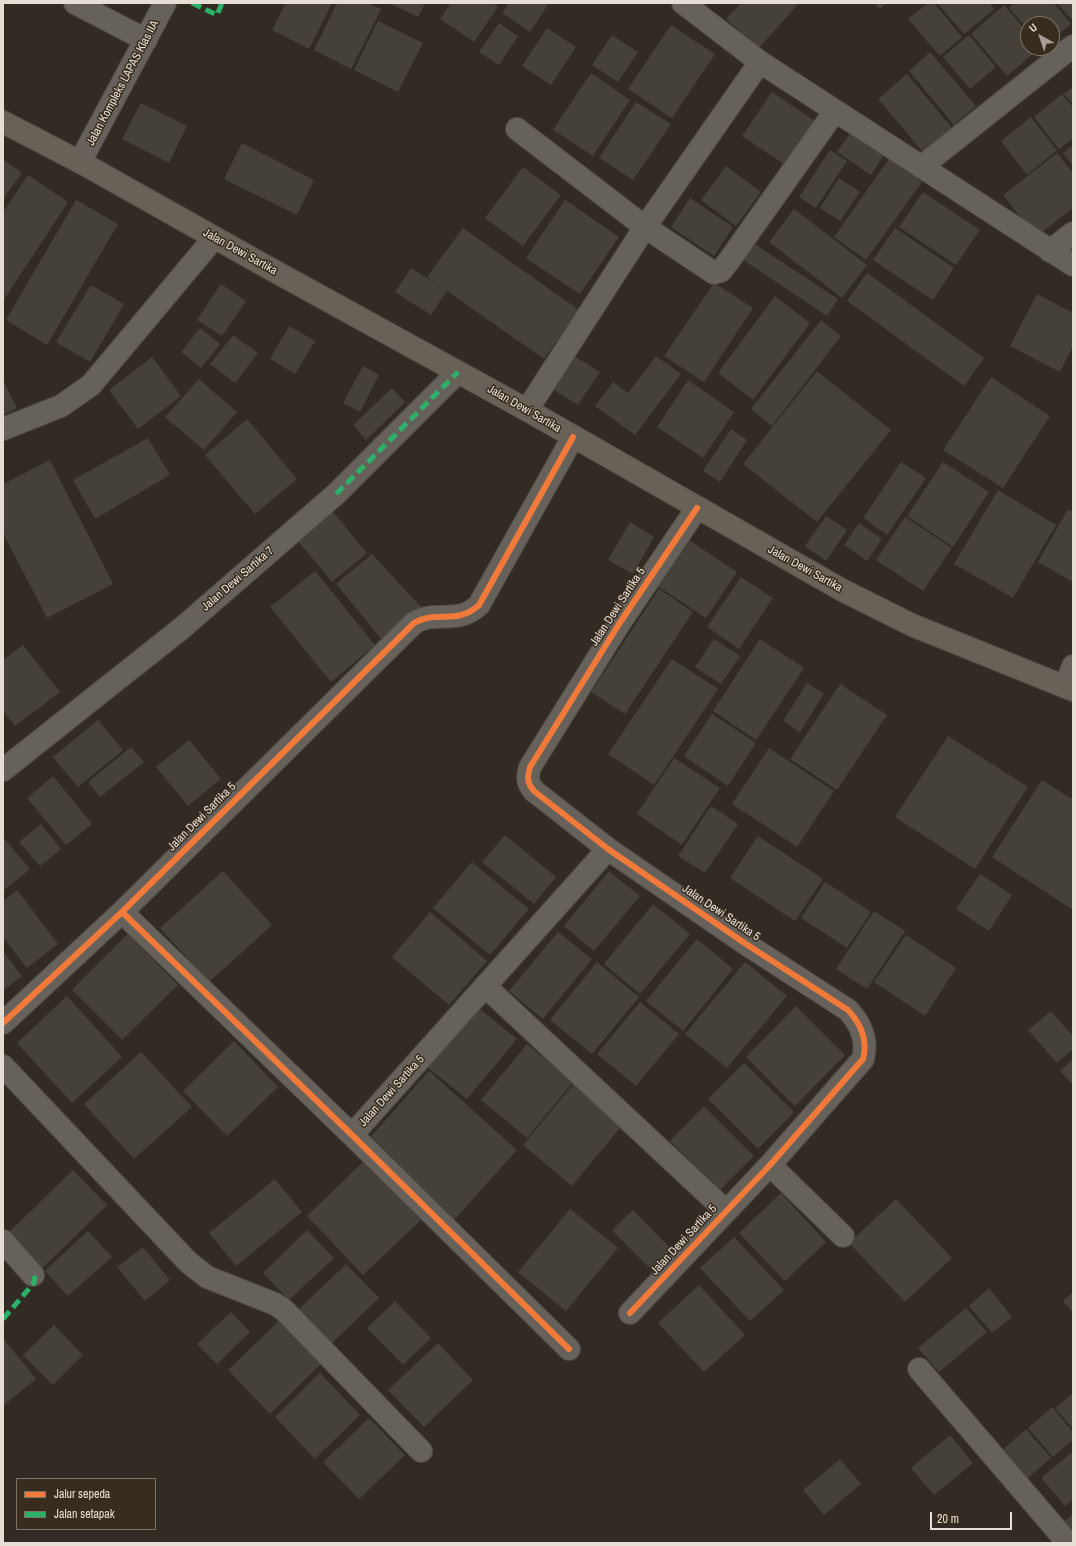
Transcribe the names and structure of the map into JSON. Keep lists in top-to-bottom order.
{
  "streets": {
    "main road": ["Jalan Dewi Sartika"],
    "street": ["Jalan Kompleks LAPAS Klas IIA", "Jalan Dewi Sartika 7", "Jalan Dewi Sartika 5"]
  },
  "crossings": [
    ["Jalan Kompleks LAPAS Klas IIA", "Jalan Dewi Sartika"],
    ["Jalan Dewi Sartika", "Jalan Dewi Sartika 7"],
    ["Jalan Dewi Sartika", "Jalan Dewi Sartika 5"]
  ],
  "legend": ["Jalur sepeda", "Jalan setapak"],
  "scale_bar": "20 m",
  "north": "top left"
}
